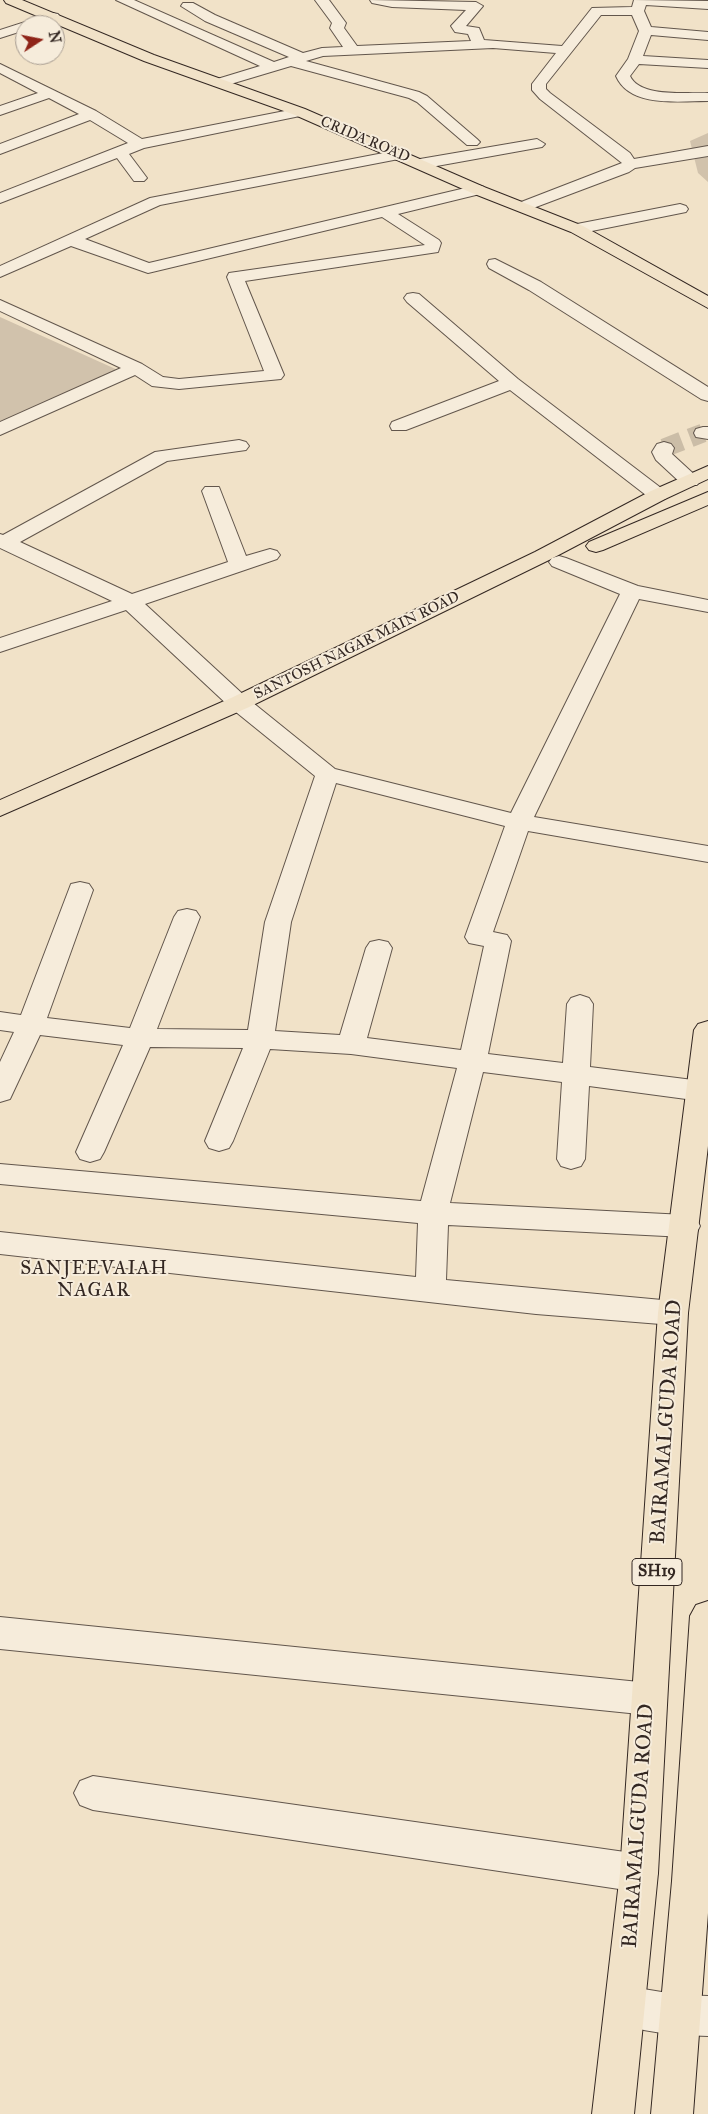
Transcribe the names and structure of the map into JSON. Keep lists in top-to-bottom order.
{
  "streets": {
    "main road": [
      "CRIDA ROAD",
      "SANTOSH NAGAR MAIN ROAD",
      "BAIRAMALGUDA ROAD",
      "SH19"
    ]
  },
  "districts": ["SANJEEVAIAH NAGAR"],
  "north": "right"
}
